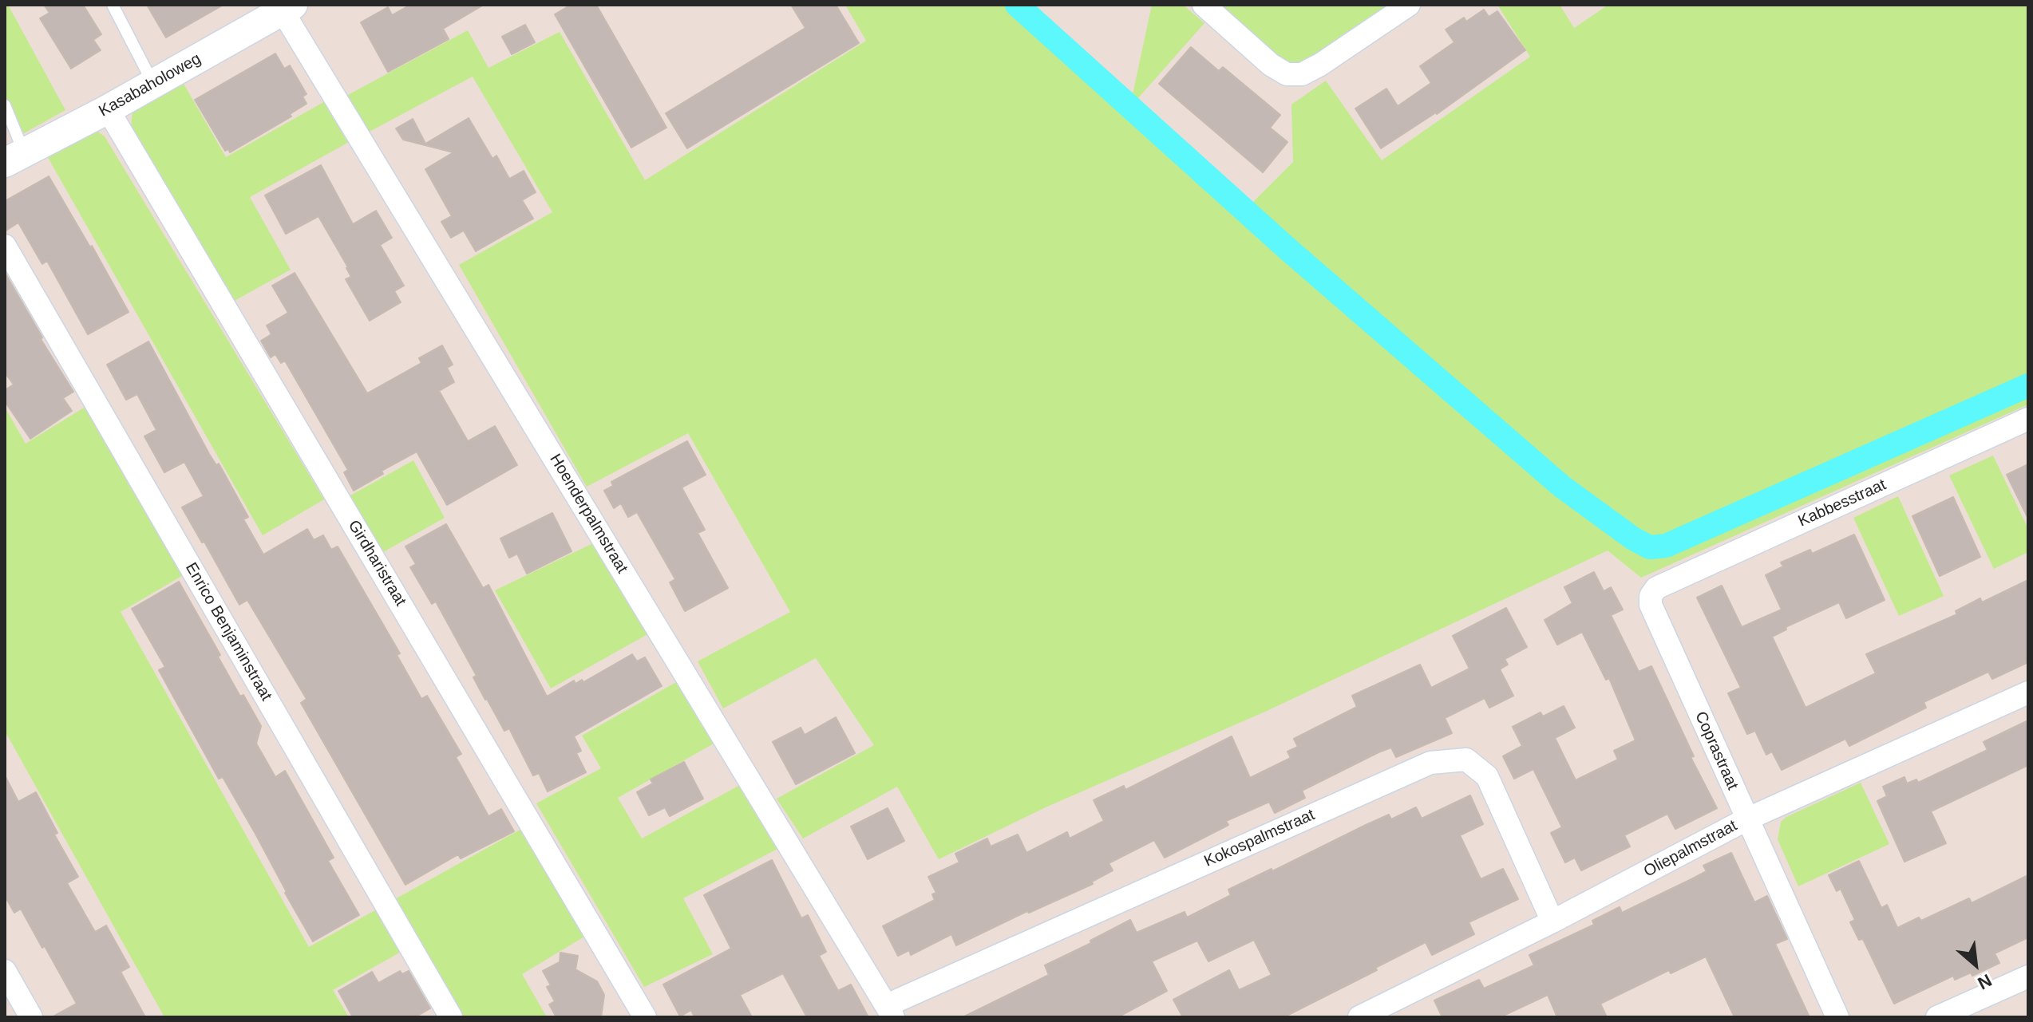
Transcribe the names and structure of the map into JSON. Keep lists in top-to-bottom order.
{
  "streets": {
    "street": [
      "Kasabaholoweg",
      "Kabbesstraat",
      "Hoenderpalmstraat",
      "Girdharistraat",
      "Enrico Benjaminstraat",
      "Coprastraat",
      "Kokospalmstraat",
      "Oliepalmstraat"
    ]
  },
  "crossings": [
    ["Kasabaholoweg", "Hoenderpalmstraat"],
    ["Kasabaholoweg", "Girdharistraat"],
    ["Kabbesstraat", "Coprastraat"],
    ["Hoenderpalmstraat", "Kokospalmstraat"],
    ["Coprastraat", "Oliepalmstraat"],
    ["Kokospalmstraat", "Oliepalmstraat"]
  ],
  "north": "bottom right"
}
